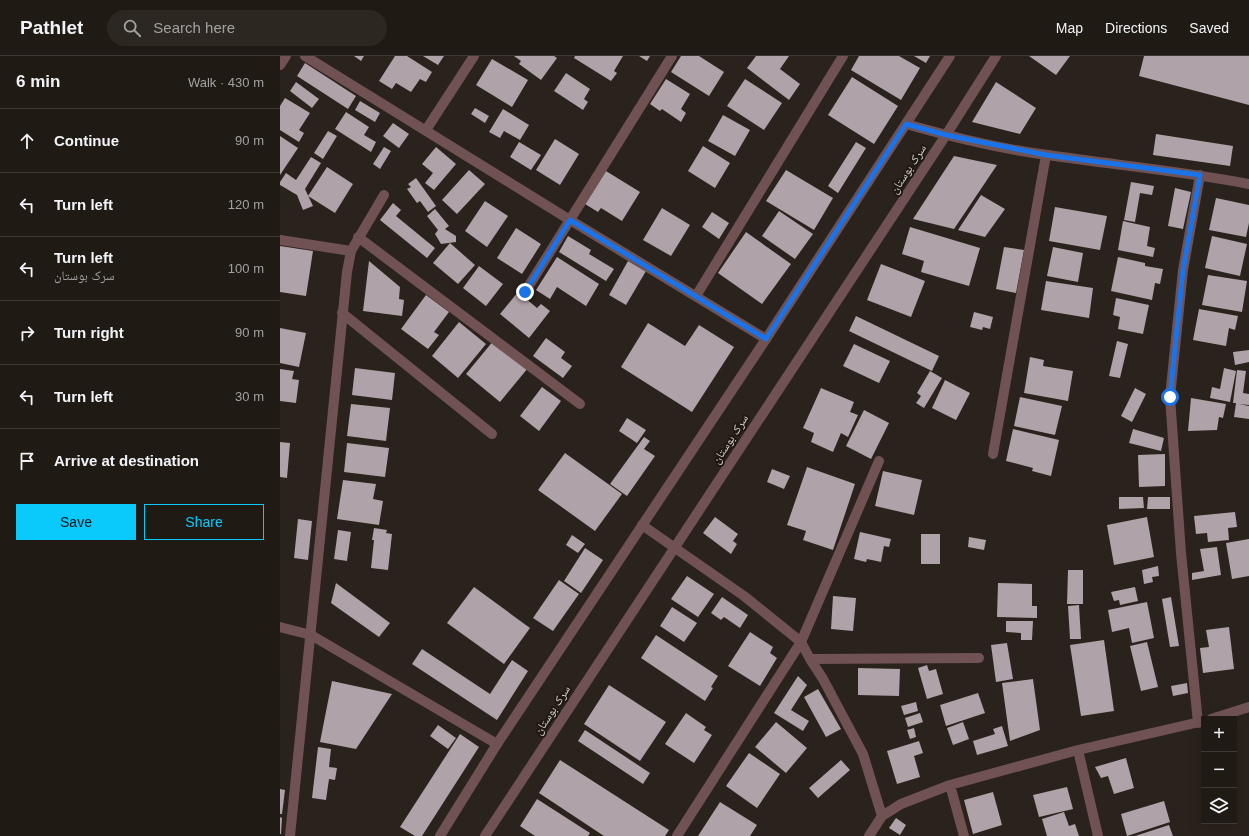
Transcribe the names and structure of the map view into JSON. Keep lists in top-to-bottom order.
{
  "streets": {
    "street": ["سرک بوستان"]
  },
  "page": {
    "header": "Pathlet",
    "search": "Search here",
    "nav": ["Map", "Directions", "Saved"],
    "heading": ["6 min", "Walk · 430 m"],
    "list": [
      ["Continue", "90 m"],
      ["Turn left", "120 m"],
      ["Turn left", "سرک بوستان", "100 m"],
      ["Turn right", "90 m"],
      ["Turn left", "30 m"],
      "Arrive at destination"
    ],
    "buttons": ["Save", "Share"],
    "map_buttons": ["+", "−"]
  }
}
